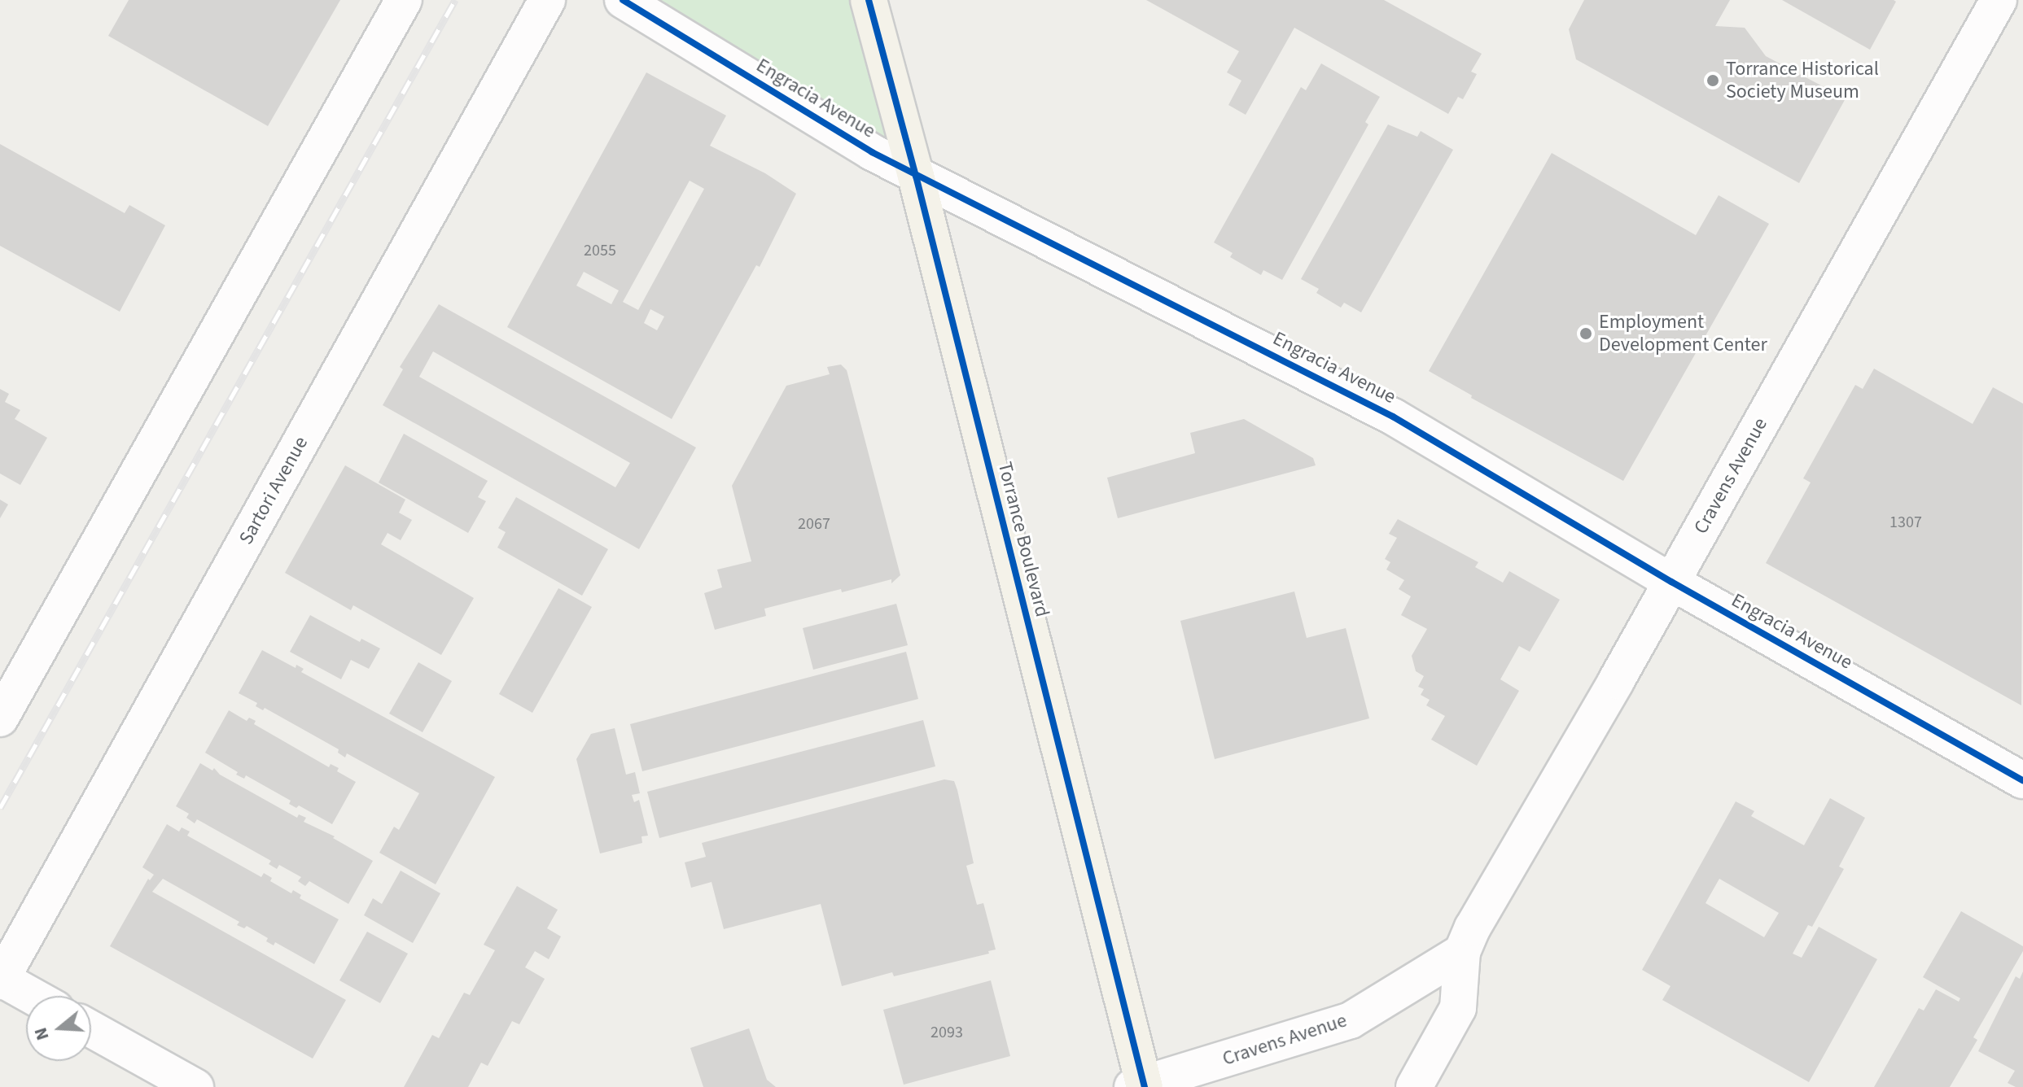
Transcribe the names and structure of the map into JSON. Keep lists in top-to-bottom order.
{
  "streets": {
    "main road": ["Torrance Boulevard"],
    "street": ["Engracia Avenue", "Cravens Avenue", "Sartori Avenue"]
  },
  "crossings": [
    ["Engracia Avenue", "Cravens Avenue"],
    ["Engracia Avenue", "Torrance Boulevard"],
    ["Cravens Avenue", "Torrance Boulevard"]
  ],
  "places": ["Torrance Historical Society Museum", "Employment Development Center"],
  "house_numbers": [
    "2055",
    "1307",
    "2067",
    "2093"
  ],
  "north": "left"
}
